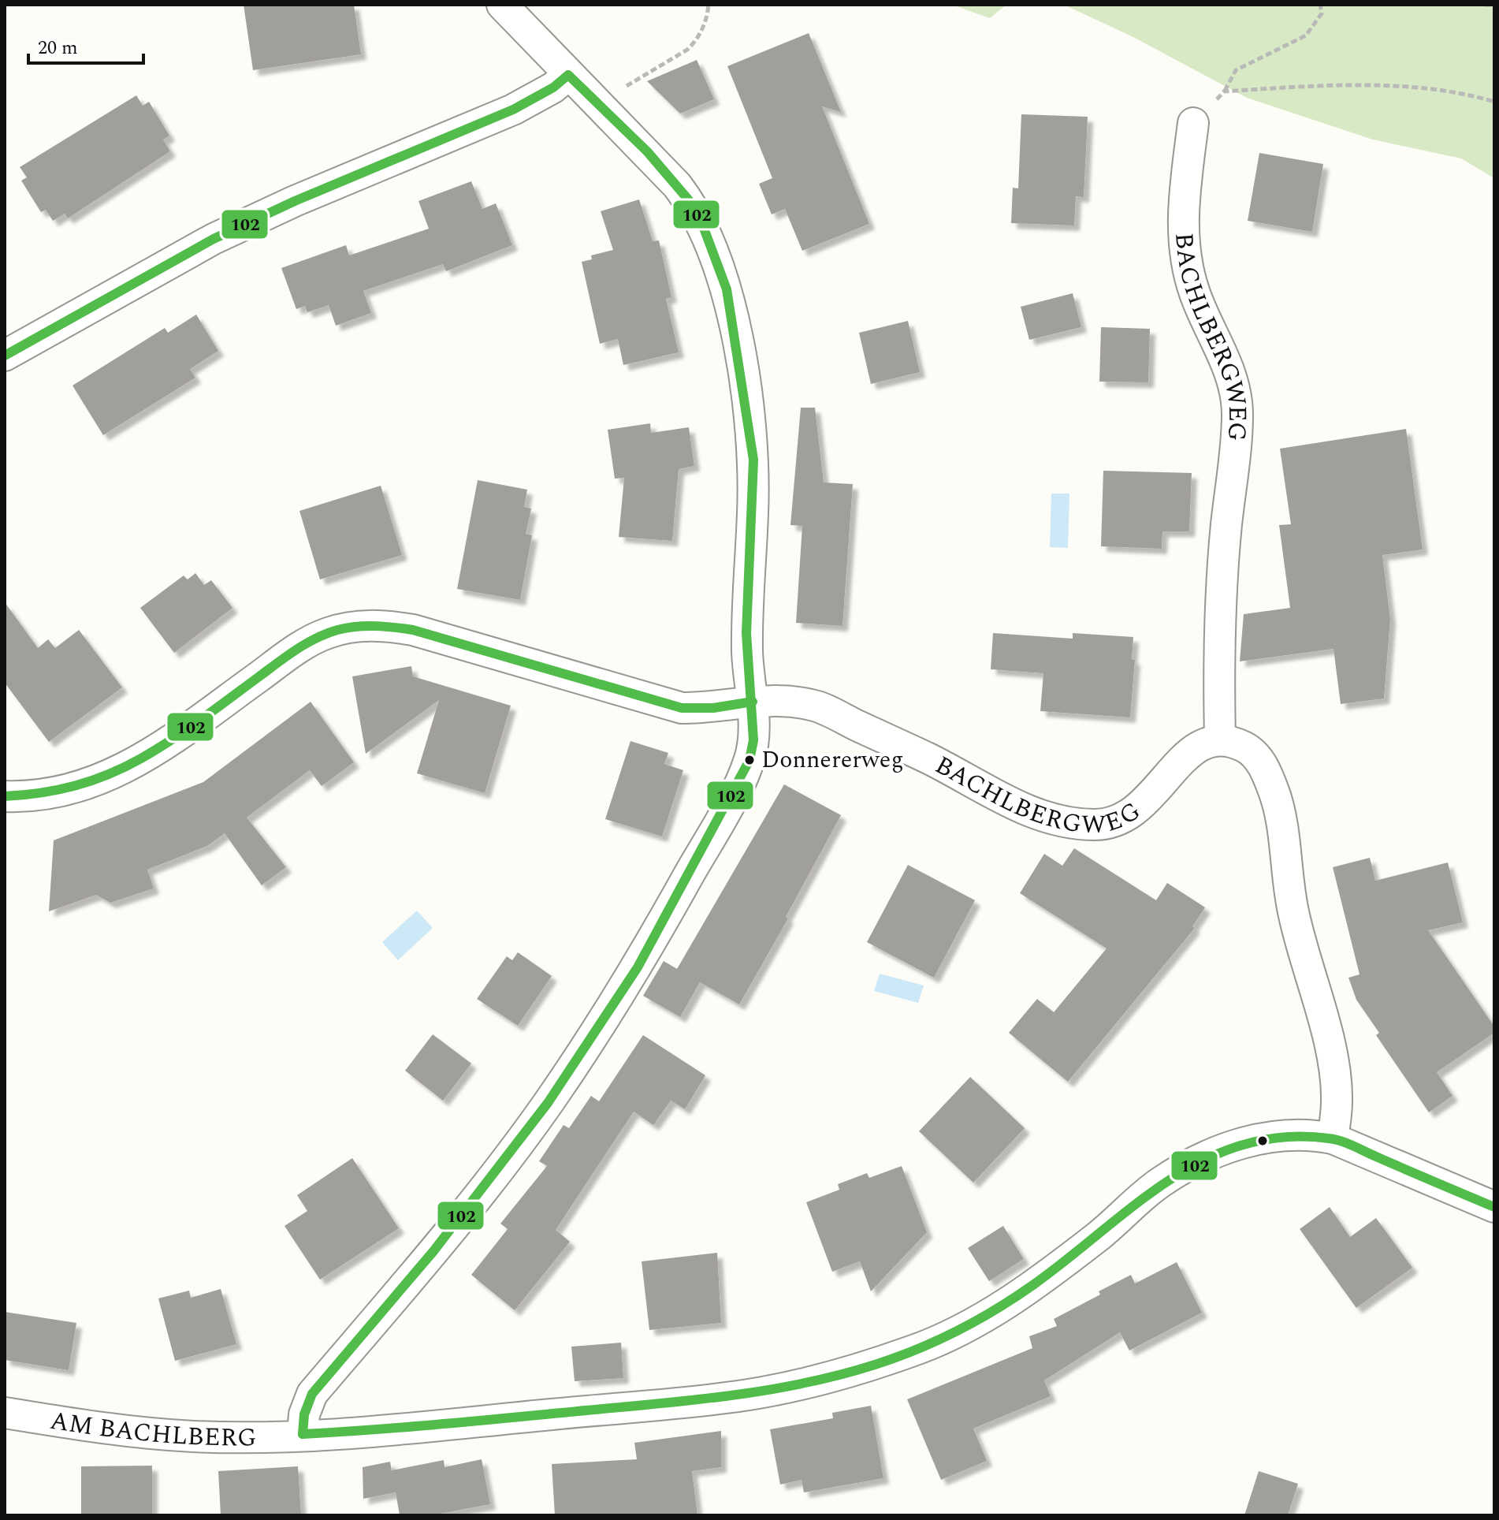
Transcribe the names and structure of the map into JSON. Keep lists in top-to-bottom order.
{
  "streets": {
    "street": ["BACHLBERGWEG", "AM BACHLBERG"]
  },
  "places": ["Donnererweg"],
  "lines": ["transit line 102"],
  "scale_bar": "20 m"
}
